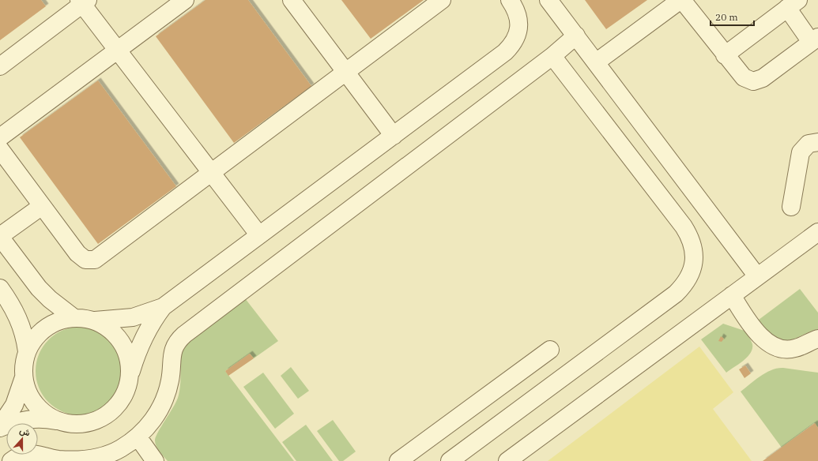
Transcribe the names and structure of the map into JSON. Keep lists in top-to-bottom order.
{
  "scale_bar": "20 m",
  "north": "top"
}
